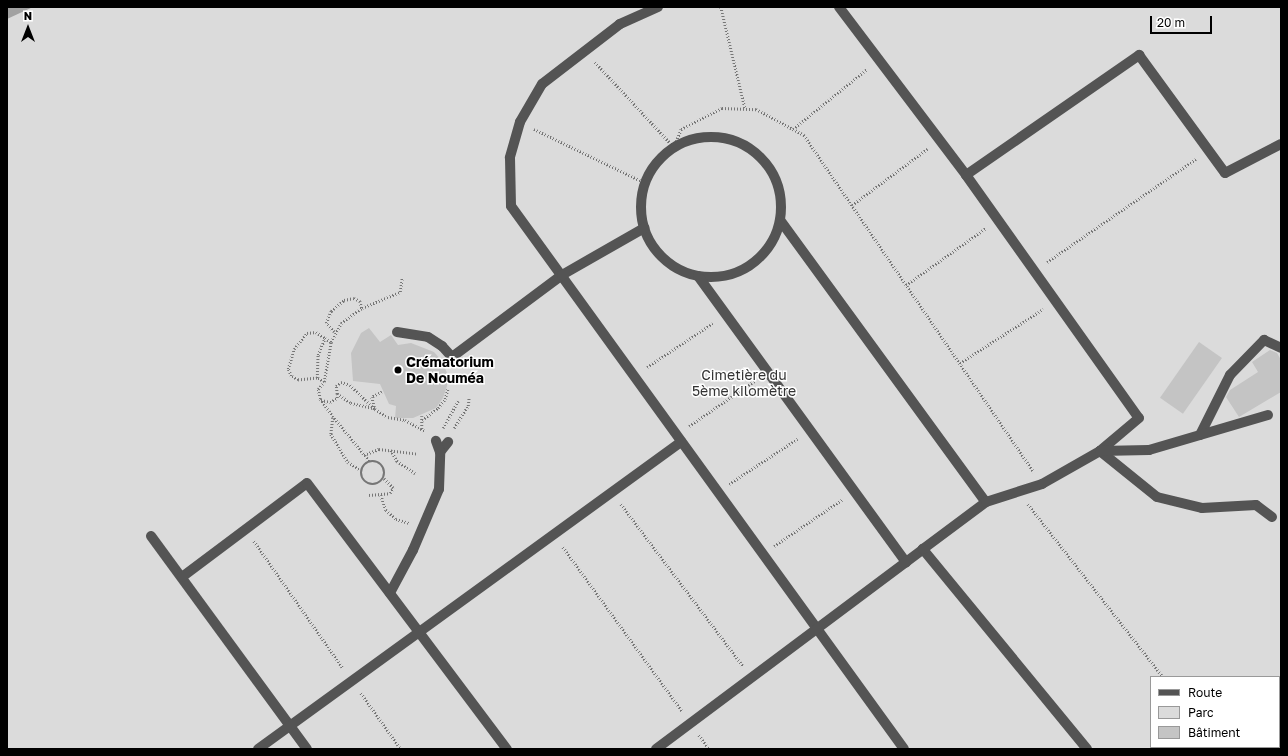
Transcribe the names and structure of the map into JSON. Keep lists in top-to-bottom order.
{
  "parks": ["Cimetière du 5ème kilomètre"],
  "places": ["Crématorium De Nouméa"],
  "legend": ["Route", "Parc", "Bâtiment"],
  "scale_bar": "20 m",
  "north": "top"
}
